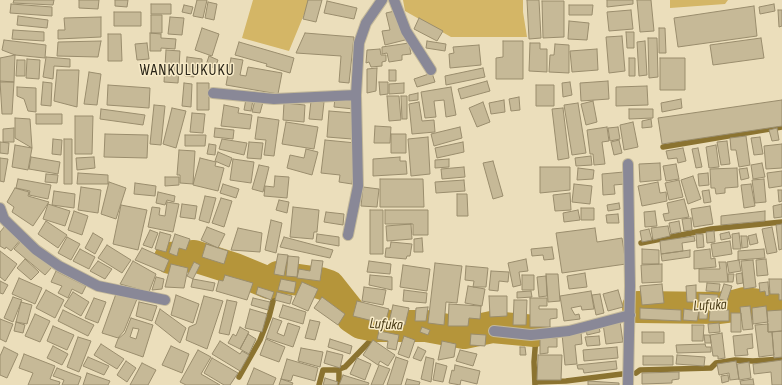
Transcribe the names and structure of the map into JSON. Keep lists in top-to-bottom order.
{
  "districts": ["WANKULUKUKU"],
  "water": ["Lufuka"]
}
